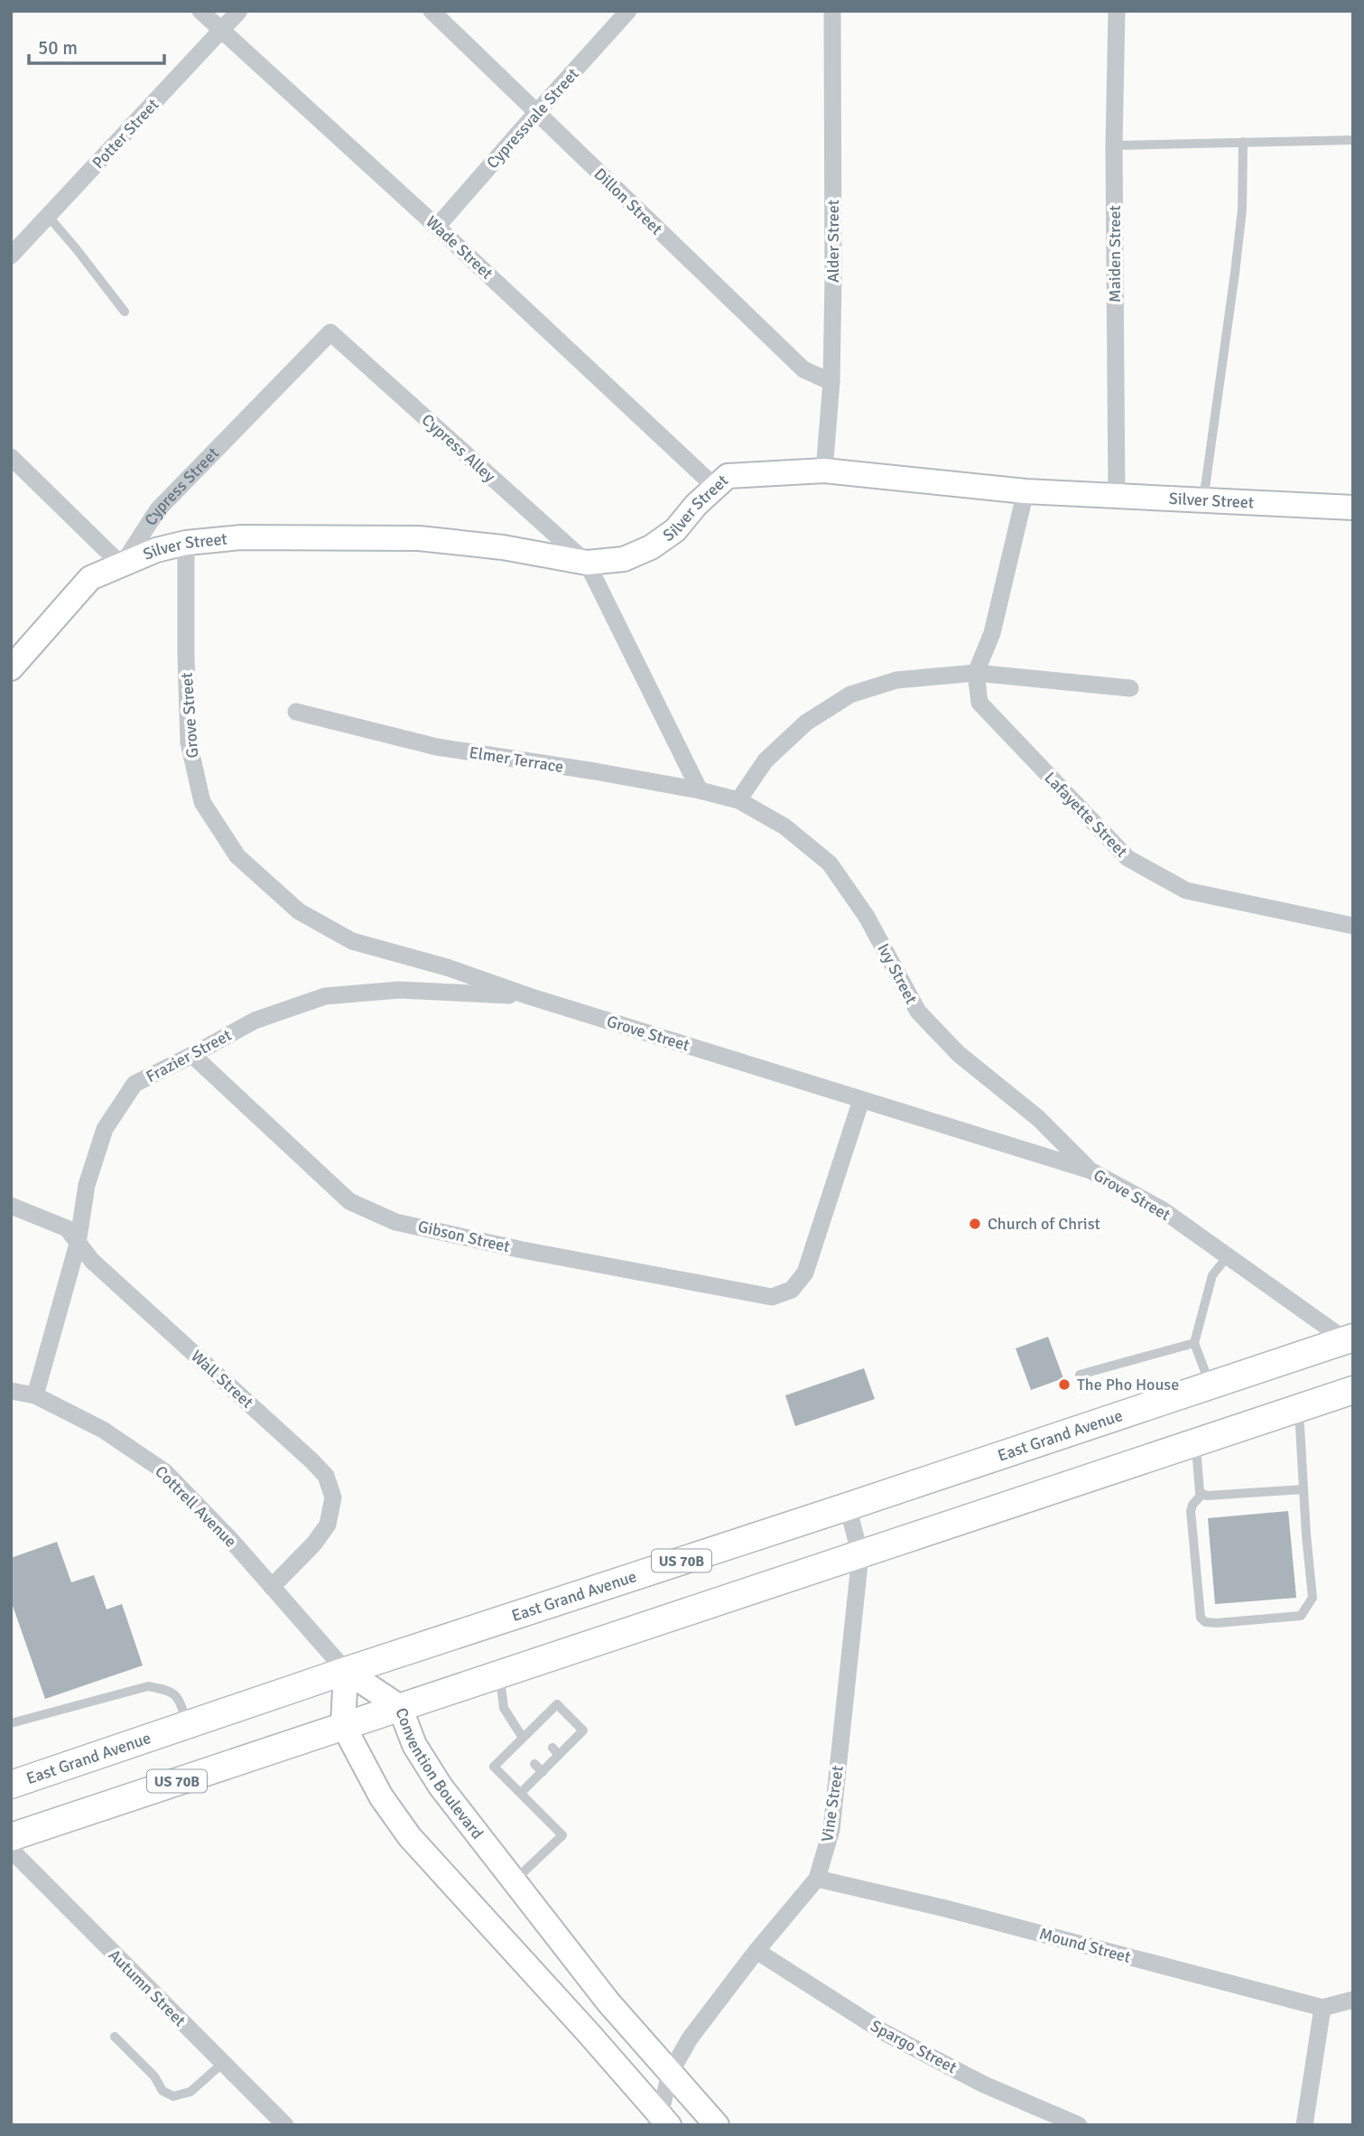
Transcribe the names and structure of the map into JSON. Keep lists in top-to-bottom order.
{
  "streets": {
    "main road": ["East Grand Avenue", "US 70B"],
    "street": [
      "Cypressvale Street",
      "Potter Street",
      "Dillon Street",
      "Alder Street",
      "Wade Street",
      "Maiden Street",
      "Cypress Alley",
      "Cypress Street",
      "Silver Street",
      "Grove Street",
      "Elmer Terrace",
      "Lafayette Street",
      "Ivy Street",
      "Frazier Street",
      "Gibson Street",
      "Wall Street",
      "Cottrell Avenue",
      "Convention Boulevard",
      "Vine Street",
      "Mound Street",
      "Autumn Street",
      "Spargo Street"
    ]
  },
  "crossings": [
    ["Cypressvale Street", "Dillon Street"],
    ["Cypressvale Street", "Wade Street"],
    ["Potter Street", "Wade Street"],
    ["Dillon Street", "Alder Street"],
    ["Alder Street", "Silver Street"],
    ["Wade Street", "Silver Street"],
    ["Maiden Street", "Silver Street"],
    ["Cypress Alley", "Cypress Street"],
    ["Cypress Alley", "Silver Street"],
    ["Cypress Street", "Silver Street"],
    ["Silver Street", "Grove Street"],
    ["Grove Street", "Ivy Street"],
    ["Grove Street", "Frazier Street"],
    ["Grove Street", "Gibson Street"],
    ["Grove Street", "East Grand Avenue"],
    ["Elmer Terrace", "Ivy Street"],
    ["Frazier Street", "Gibson Street"],
    ["Frazier Street", "Wall Street"],
    ["Frazier Street", "Cottrell Avenue"],
    ["Wall Street", "Cottrell Avenue"],
    ["East Grand Avenue", "Cottrell Avenue"],
    ["East Grand Avenue", "Convention Boulevard"],
    ["East Grand Avenue", "Vine Street"],
    ["Cottrell Avenue", "Convention Boulevard"],
    ["US 70B", "Convention Boulevard"],
    ["US 70B", "Vine Street"],
    ["Convention Boulevard", "Vine Street"],
    ["Vine Street", "Mound Street"],
    ["Vine Street", "Spargo Street"]
  ],
  "places": ["Church of Christ", "The Pho House"],
  "scale_bar": "50 m"
}
